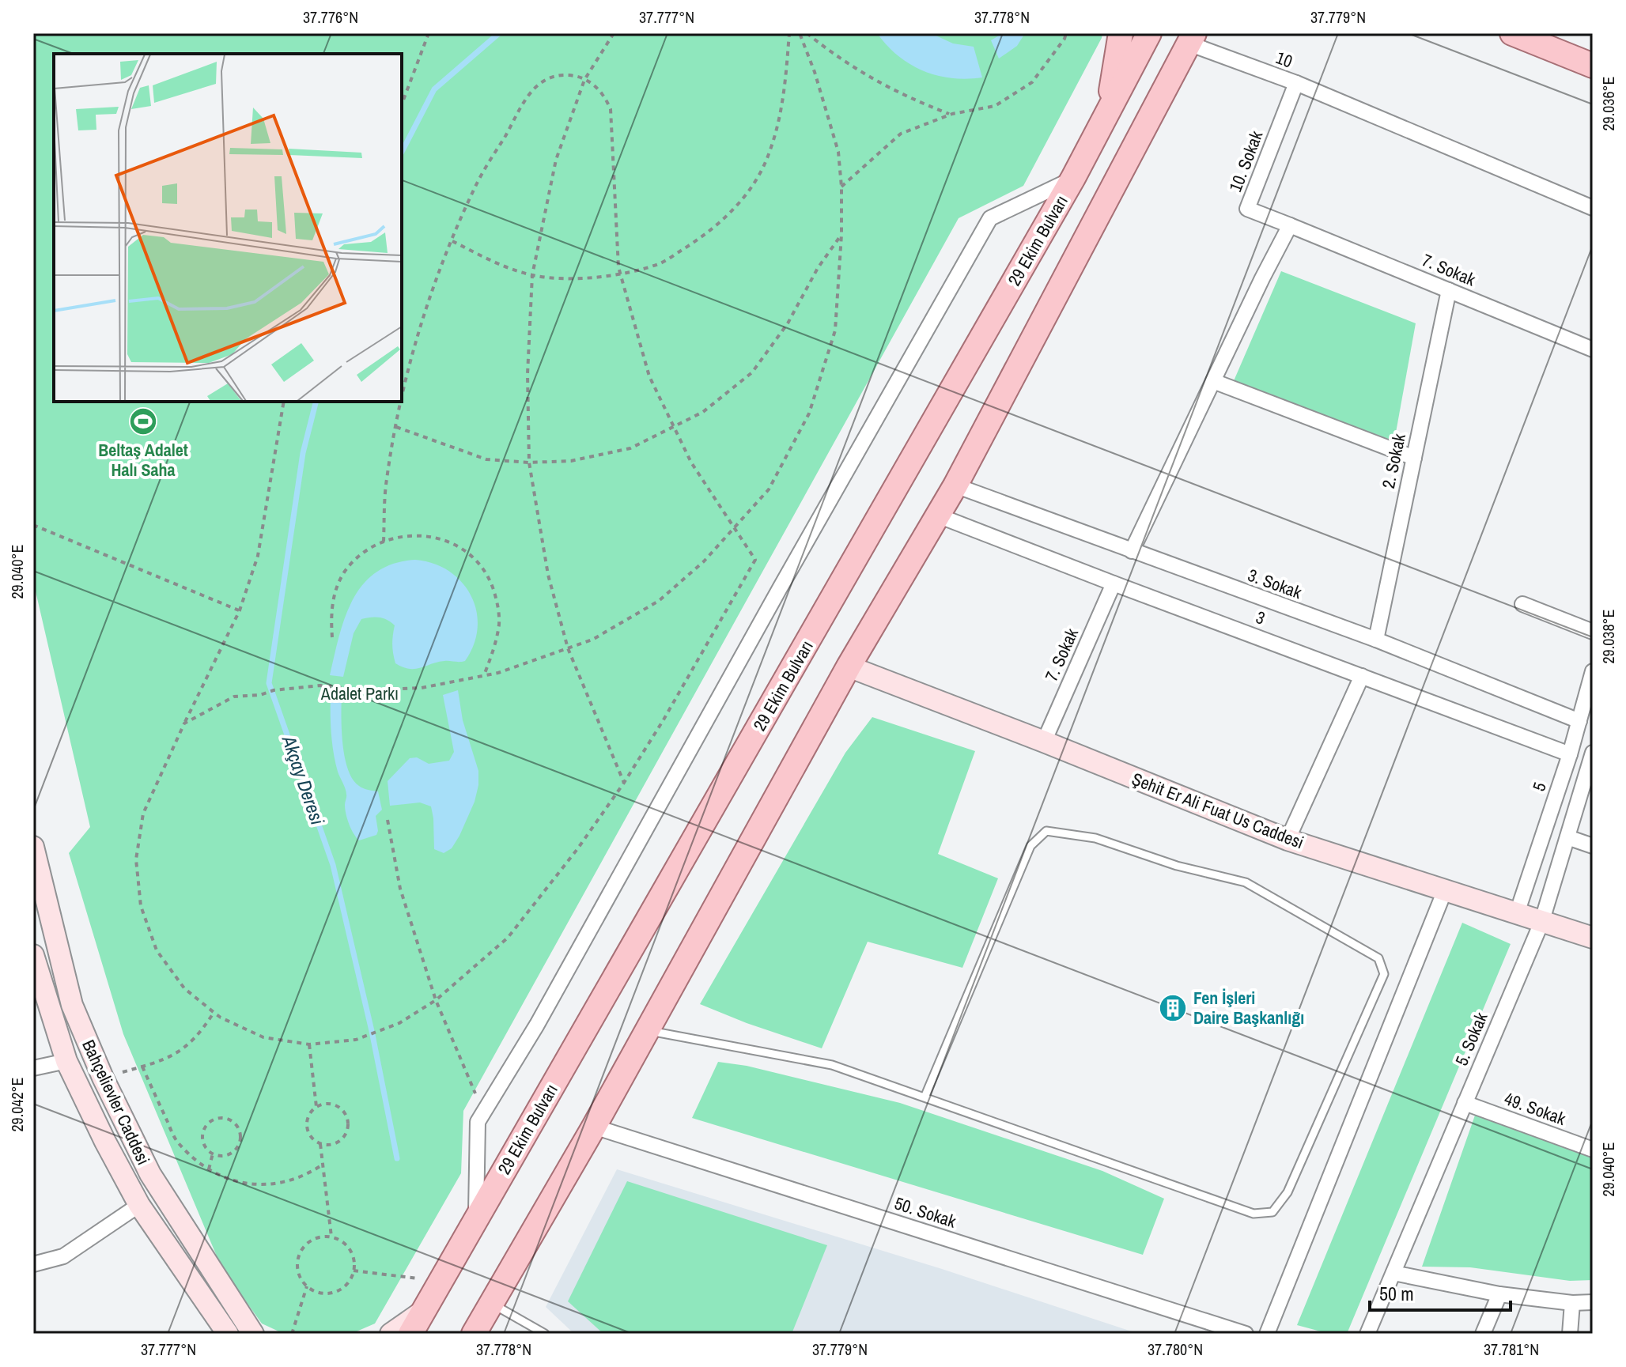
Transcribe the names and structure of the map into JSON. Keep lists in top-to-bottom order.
{
  "streets": {
    "main road": ["29 Ekim Bulvarı"],
    "street": [
      "10",
      "10. Sokak",
      "7. Sokak",
      "2. Sokak",
      "3. Sokak",
      "3",
      "5",
      "Şehit Er Ali Fuat Us Caddesi",
      "5. Sokak",
      "Bahçelievler Caddesi",
      "49. Sokak",
      "50. Sokak"
    ]
  },
  "crossings": [
    ["10", "10. Sokak"],
    ["10. Sokak", "7. Sokak"],
    ["7. Sokak", "2. Sokak"],
    ["7. Sokak", "3"],
    ["7. Sokak", "Şehit Er Ali Fuat Us Caddesi"],
    ["2. Sokak", "3. Sokak"],
    ["3. Sokak", "5"],
    ["3", "5"],
    ["5", "Şehit Er Ali Fuat Us Caddesi"],
    ["Şehit Er Ali Fuat Us Caddesi", "5. Sokak"],
    ["5. Sokak", "49. Sokak"]
  ],
  "water": ["Akçay Deresi"],
  "parks": ["Adalet Parkı"],
  "places": {
    "sports": ["Beltaş Adalet Halı Saha"],
    "building": ["Fen İşleri Daire Başkanlığı"]
  },
  "scale_bar": "50 m",
  "coordinates": [
    "37.776°N",
    "37.777°N",
    "37.778°N",
    "37.779°N",
    "29.036°E",
    "29.040°E",
    "29.038°E",
    "29.042°E",
    "37.780°N",
    "37.781°N"
  ]
}
